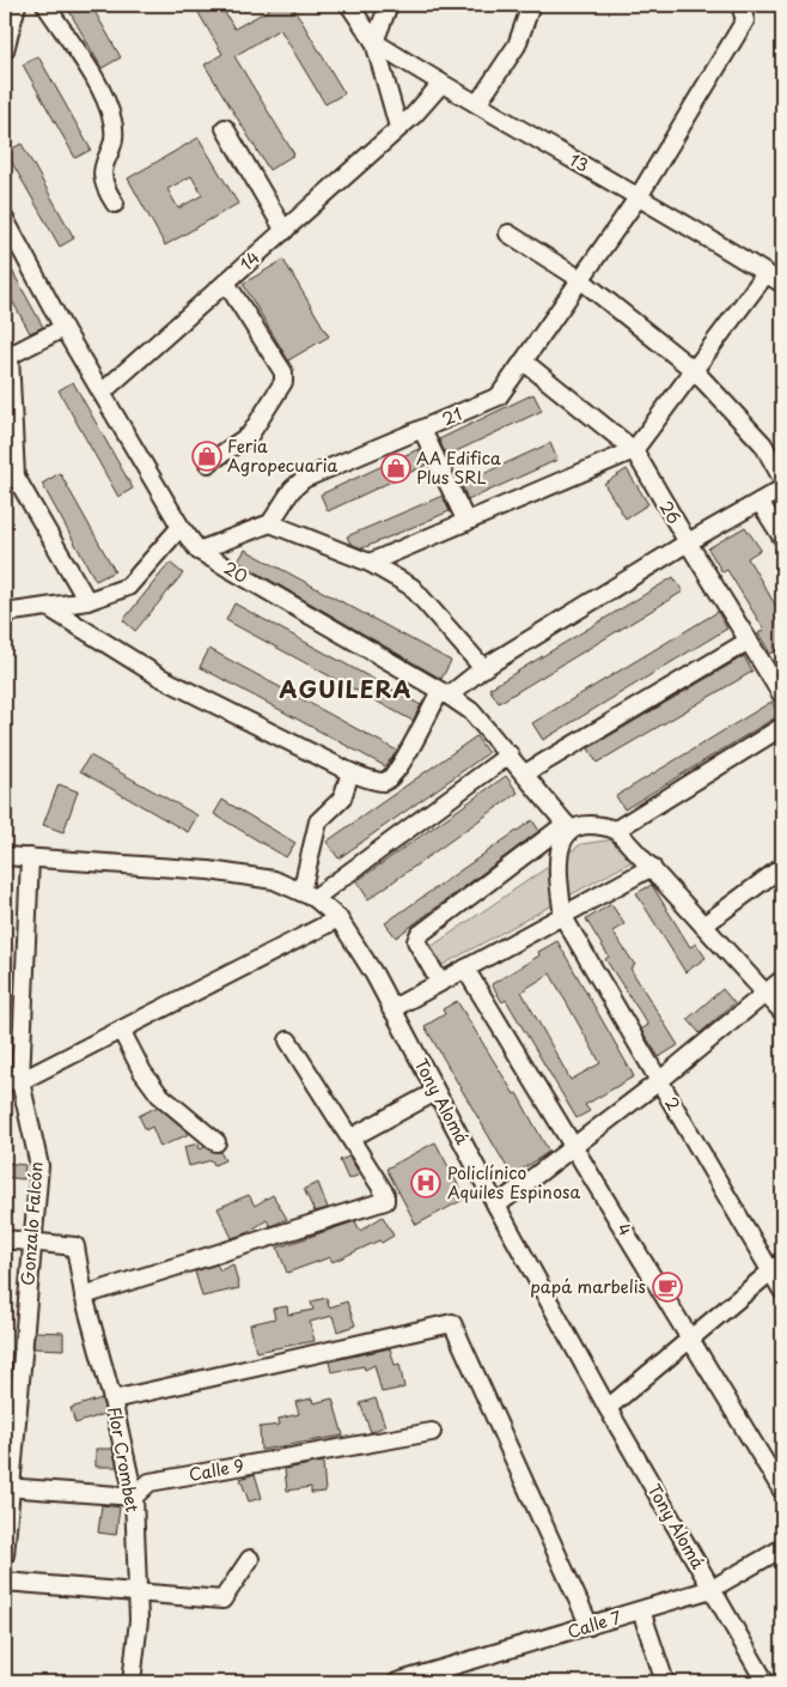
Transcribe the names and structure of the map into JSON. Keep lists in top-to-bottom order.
{
  "streets": {
    "street": [
      "13",
      "14",
      "21",
      "26",
      "20",
      "Tony Alomá",
      "2",
      "Gonzalo Falcón",
      "4",
      "Flor Crombet",
      "Calle 9",
      "Calle 7"
    ]
  },
  "crossings": [
    ["13", "14"],
    ["13", "21"],
    ["14", "20"],
    ["21", "26"],
    ["Tony Alomá", "Gonzalo Falcón"],
    ["Tony Alomá", "Calle 7"],
    ["Gonzalo Falcón", "Flor Crombet"],
    ["Flor Crombet", "Calle 9"]
  ],
  "districts": ["AGUILERA"],
  "places": {
    "shop": ["Feria Agropecuaria", "AA Edifica Plus SRL"],
    "hospital": ["Policlínico Aquiles Espinosa"],
    "cafe": ["papá marbelis"]
  }
}
